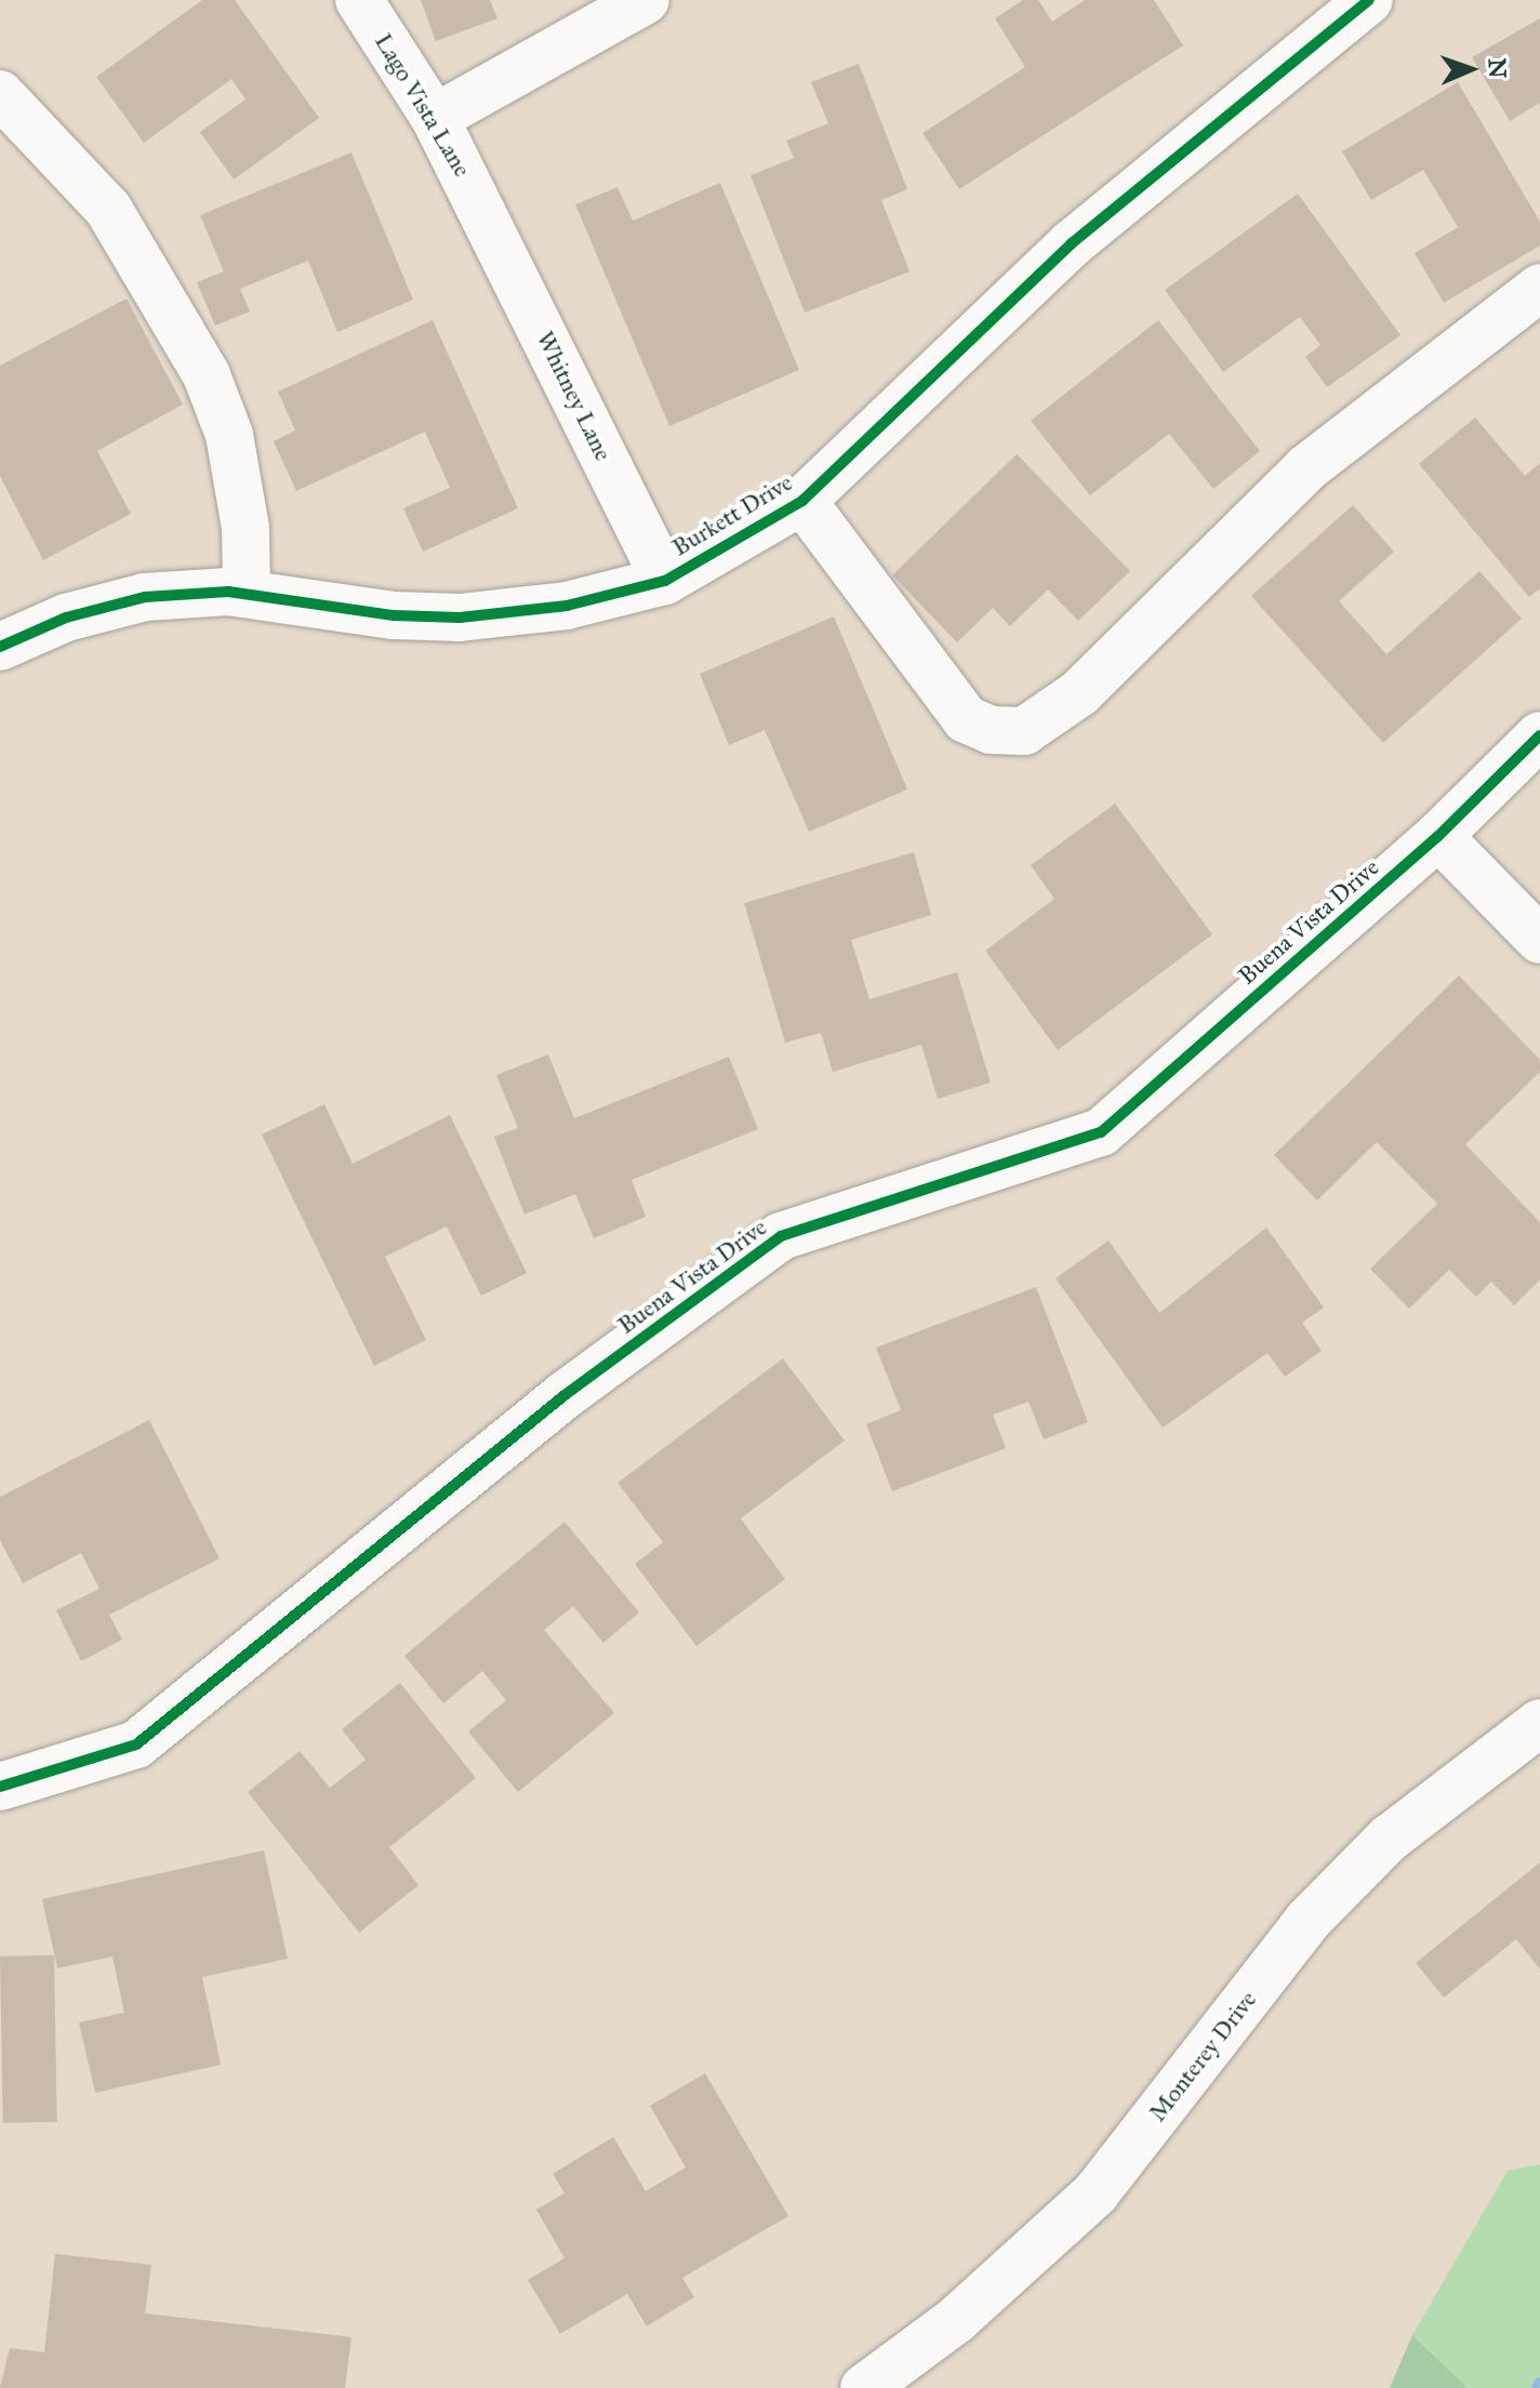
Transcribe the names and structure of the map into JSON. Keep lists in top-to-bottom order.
{
  "streets": {
    "street": [
      "Lago Vista Lane",
      "Whitney Lane",
      "Burkett Drive",
      "Buena Vista Drive",
      "Monterey Drive"
    ]
  },
  "crossings": [
    ["Lago Vista Lane", "Whitney Lane"],
    ["Whitney Lane", "Burkett Drive"]
  ],
  "north": "right"
}
